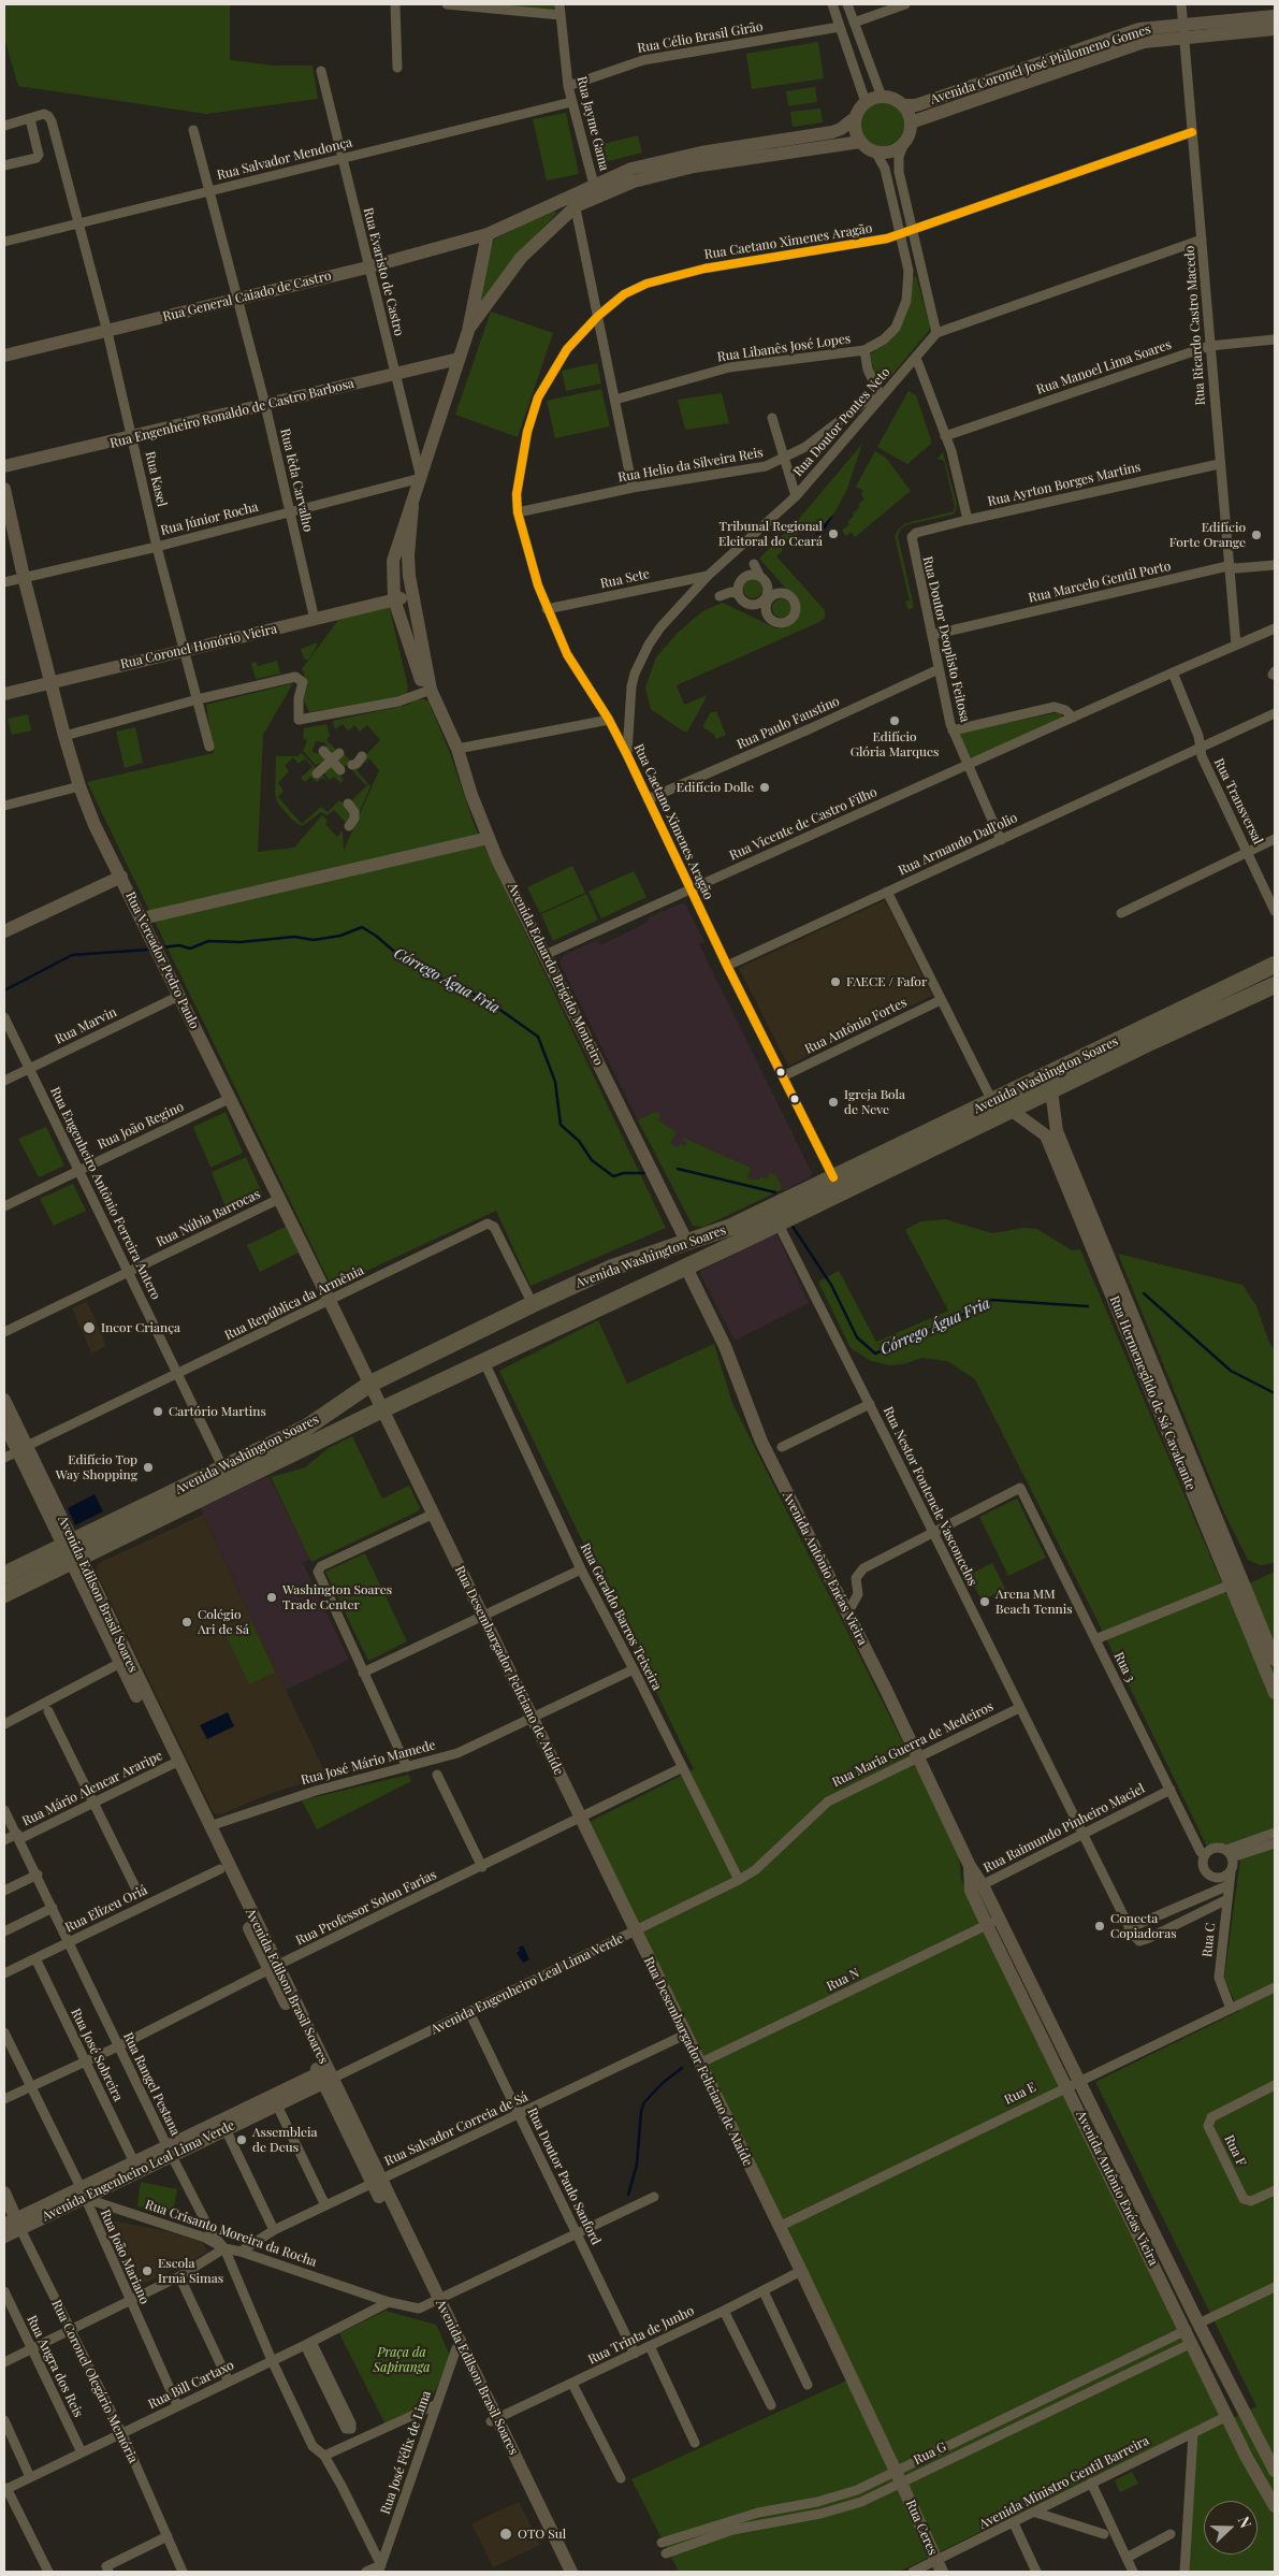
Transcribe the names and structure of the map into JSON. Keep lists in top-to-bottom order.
{
  "streets": {
    "highway": ["Avenida Washington Soares"],
    "street": [
      "Rua Célio Brasil Girão",
      "Avenida Coronel José Philomeno Gomes",
      "Rua Jayme Gama",
      "Rua Salvador Mendonça",
      "Rua Caetano Ximenes Aragão",
      "Rua Evaristo de Castro",
      "Rua General Caiado de Castro",
      "Rua Ricardo Castro Macedo",
      "Rua Libanês José Lopes",
      "Rua Manoel Lima Soares",
      "Rua Engenheiro Ronaldo de Castro Barbosa",
      "Rua Doutor Pontes Neto",
      "Rua Helio da Silveira Reis",
      "Rua Kasel",
      "Rua Iêda Carvalho",
      "Rua Ayrton Borges Martins",
      "Rua Júnior Rocha",
      "Rua Sete",
      "Rua Marcelo Gentil Porto",
      "Rua Doutor Deoplisto Feitosa",
      "Rua Coronel Honório Vieira",
      "Rua Paulo Faustino",
      "Rua Transversal",
      "Rua Vicente de Castro Filho",
      "Rua Armando Dall'olio",
      "Rua Vereador Pedro Paulo",
      "Avenida Eduardo Brígido Monteiro",
      "Rua Marvin",
      "Rua Antônio Fortes",
      "Rua João Regino",
      "Rua Engenheiro Antônio Ferreira Antero",
      "Rua Núbia Barrocas",
      "Rua República da Armênia",
      "Rua Hermenegildo de Sá Cavalcante",
      "Rua Nestor Fontenele Vasconcelos",
      "Avenida Antônio Enéas Vieira",
      "Avenida Edilson Brasil Soares",
      "Rua Geraldo Barros Teixeira",
      "Rua 3",
      "Rua Desembargador Feliciano de Ataíde",
      "Rua Maria Guerra de Medeiros",
      "Rua José Mário Mamede",
      "Rua Mário Alencar Araripe",
      "Rua Raimundo Pinheiro Maciel",
      "Rua Professor Solon Farias",
      "Rua Elizeu Oriá",
      "Rua C",
      "Rua N",
      "Avenida Engenheiro Leal Lima Verde",
      "Rua José Sobreira",
      "Rua Rangel Pestana",
      "Rua E",
      "Rua Salvador Correia de Sá",
      "Rua F",
      "Rua Doutor Paulo Sanford",
      "Rua Crisanto Moreira da Rocha",
      "Rua João Mariano",
      "Rua Trinta de Junho",
      "Rua Angra dos Reis",
      "Rua Coronel Olegário Memória",
      "Rua Bill Cartaxo",
      "Rua José Félix de Lima",
      "Rua G",
      "Avenida Ministro Gentil Barreira",
      "Rua Ceres"
    ]
  },
  "crossings": [
    ["Rua Célio Brasil Girão", "Rua Jayme Gama"],
    ["Avenida Coronel José Philomeno Gomes", "Rua Ricardo Castro Macedo"],
    ["Rua Jayme Gama", "Rua Salvador Mendonça"],
    ["Rua Salvador Mendonça", "Rua Evaristo de Castro"],
    ["Rua Salvador Mendonça", "Rua Kasel"],
    ["Rua Salvador Mendonça", "Rua Iêda Carvalho"],
    ["Rua Caetano Ximenes Aragão", "Rua Ricardo Castro Macedo"],
    ["Rua Caetano Ximenes Aragão", "Rua Doutor Pontes Neto"],
    ["Rua Caetano Ximenes Aragão", "Rua Helio da Silveira Reis"],
    ["Rua Caetano Ximenes Aragão", "Rua Sete"],
    ["Rua Caetano Ximenes Aragão", "Rua Paulo Faustino"],
    ["Rua Caetano Ximenes Aragão", "Rua Vicente de Castro Filho"],
    ["Rua Caetano Ximenes Aragão", "Rua Armando Dall'olio"],
    ["Rua Caetano Ximenes Aragão", "Rua Antônio Fortes"],
    ["Rua Caetano Ximenes Aragão", "Avenida Washington Soares"],
    ["Rua Evaristo de Castro", "Rua General Caiado de Castro"],
    ["Rua Evaristo de Castro", "Rua Engenheiro Ronaldo de Castro Barbosa"],
    ["Rua Evaristo de Castro", "Rua Júnior Rocha"],
    ["Rua Evaristo de Castro", "Avenida Eduardo Brígido Monteiro"],
    ["Rua General Caiado de Castro", "Rua Kasel"],
    ["Rua General Caiado de Castro", "Rua Iêda Carvalho"],
    ["Rua General Caiado de Castro", "Avenida Eduardo Brígido Monteiro"],
    ["Rua Ricardo Castro Macedo", "Rua Manoel Lima Soares"],
    ["Rua Ricardo Castro Macedo", "Rua Ayrton Borges Martins"],
    ["Rua Ricardo Castro Macedo", "Rua Marcelo Gentil Porto"],
    ["Rua Ricardo Castro Macedo", "Rua Vicente de Castro Filho"],
    ["Rua Engenheiro Ronaldo de Castro Barbosa", "Rua Kasel"],
    ["Rua Engenheiro Ronaldo de Castro Barbosa", "Rua Iêda Carvalho"],
    ["Rua Engenheiro Ronaldo de Castro Barbosa", "Avenida Eduardo Brígido Monteiro"],
    ["Rua Doutor Pontes Neto", "Rua Helio da Silveira Reis"],
    ["Rua Doutor Pontes Neto", "Rua Sete"],
    ["Rua Kasel", "Rua Júnior Rocha"],
    ["Rua Kasel", "Rua Coronel Honório Vieira"],
    ["Rua Iêda Carvalho", "Rua Júnior Rocha"],
    ["Rua Iêda Carvalho", "Rua Coronel Honório Vieira"],
    ["Rua Ayrton Borges Martins", "Rua Doutor Deoplisto Feitosa"],
    ["Rua Júnior Rocha", "Rua Vereador Pedro Paulo"],
    ["Rua Júnior Rocha", "Avenida Eduardo Brígido Monteiro"],
    ["Rua Marcelo Gentil Porto", "Rua Doutor Deoplisto Feitosa"],
    ["Rua Doutor Deoplisto Feitosa", "Rua Paulo Faustino"],
    ["Rua Doutor Deoplisto Feitosa", "Rua Vicente de Castro Filho"],
    ["Rua Doutor Deoplisto Feitosa", "Rua Armando Dall'olio"],
    ["Rua Coronel Honório Vieira", "Rua Vereador Pedro Paulo"],
    ["Rua Coronel Honório Vieira", "Avenida Eduardo Brígido Monteiro"],
    ["Rua Transversal", "Rua Vicente de Castro Filho"],
    ["Rua Transversal", "Rua Armando Dall'olio"],
    ["Rua Vicente de Castro Filho", "Avenida Eduardo Brígido Monteiro"],
    ["Rua Vereador Pedro Paulo", "Rua Marvin"],
    ["Rua Vereador Pedro Paulo", "Avenida Washington Soares"],
    ["Rua Vereador Pedro Paulo", "Rua João Regino"],
    ["Rua Vereador Pedro Paulo", "Rua Núbia Barrocas"],
    ["Rua Vereador Pedro Paulo", "Rua República da Armênia"],
    ["Rua Vereador Pedro Paulo", "Rua Desembargador Feliciano de Ataíde"],
    ["Avenida Eduardo Brígido Monteiro", "Avenida Washington Soares"],
    ["Rua Marvin", "Rua Engenheiro Antônio Ferreira Antero"],
    ["Avenida Washington Soares", "Rua Engenheiro Antônio Ferreira Antero"],
    ["Avenida Washington Soares", "Rua República da Armênia"],
    ["Avenida Washington Soares", "Rua Hermenegildo de Sá Cavalcante"],
    ["Avenida Washington Soares", "Rua Nestor Fontenele Vasconcelos"],
    ["Avenida Washington Soares", "Avenida Antônio Enéas Vieira"],
    ["Avenida Washington Soares", "Avenida Edilson Brasil Soares"],
    ["Avenida Washington Soares", "Rua Geraldo Barros Teixeira"],
    ["Avenida Washington Soares", "Rua Desembargador Feliciano de Ataíde"],
    ["Rua João Regino", "Rua Engenheiro Antônio Ferreira Antero"],
    ["Rua Engenheiro Antônio Ferreira Antero", "Rua Núbia Barrocas"],
    ["Rua Engenheiro Antônio Ferreira Antero", "Rua República da Armênia"],
    ["Rua República da Armênia", "Avenida Edilson Brasil Soares"],
    ["Rua Nestor Fontenele Vasconcelos", "Rua 3"],
    ["Rua Nestor Fontenele Vasconcelos", "Rua Maria Guerra de Medeiros"],
    ["Rua Nestor Fontenele Vasconcelos", "Rua Raimundo Pinheiro Maciel"],
    ["Avenida Antônio Enéas Vieira", "Rua Maria Guerra de Medeiros"],
    ["Avenida Antônio Enéas Vieira", "Rua Raimundo Pinheiro Maciel"],
    ["Avenida Antônio Enéas Vieira", "Rua N"],
    ["Avenida Antônio Enéas Vieira", "Rua E"],
    ["Avenida Antônio Enéas Vieira", "Rua G"],
    ["Avenida Antônio Enéas Vieira", "Avenida Ministro Gentil Barreira"],
    ["Avenida Edilson Brasil Soares", "Rua José Mário Mamede"],
    ["Avenida Edilson Brasil Soares", "Rua Mário Alencar Araripe"],
    ["Avenida Edilson Brasil Soares", "Rua Professor Solon Farias"],
    ["Avenida Edilson Brasil Soares", "Rua Elizeu Oriá"],
    ["Avenida Edilson Brasil Soares", "Avenida Engenheiro Leal Lima Verde"],
    ["Avenida Edilson Brasil Soares", "Rua Salvador Correia de Sá"],
    ["Avenida Edilson Brasil Soares", "Rua Crisanto Moreira da Rocha"],
    ["Avenida Edilson Brasil Soares", "Rua Trinta de Junho"],
    ["Avenida Edilson Brasil Soares", "Rua José Félix de Lima"],
    ["Rua Geraldo Barros Teixeira", "Rua Maria Guerra de Medeiros"],
    ["Rua Geraldo Barros Teixeira", "Rua José Mário Mamede"],
    ["Rua Geraldo Barros Teixeira", "Rua Professor Solon Farias"],
    ["Rua 3", "Rua Raimundo Pinheiro Maciel"],
    ["Rua 3", "Rua C"],
    ["Rua Desembargador Feliciano de Ataíde", "Rua Maria Guerra de Medeiros"],
    ["Rua Desembargador Feliciano de Ataíde", "Rua José Mário Mamede"],
    ["Rua Desembargador Feliciano de Ataíde", "Rua Professor Solon Farias"],
    ["Rua Desembargador Feliciano de Ataíde", "Rua N"],
    ["Rua Desembargador Feliciano de Ataíde", "Avenida Engenheiro Leal Lima Verde"],
    ["Rua Desembargador Feliciano de Ataíde", "Rua E"],
    ["Rua Desembargador Feliciano de Ataíde", "Rua Salvador Correia de Sá"],
    ["Rua Desembargador Feliciano de Ataíde", "Rua Trinta de Junho"],
    ["Rua Desembargador Feliciano de Ataíde", "Rua G"],
    ["Rua Desembargador Feliciano de Ataíde", "Rua Ceres"],
    ["Rua Maria Guerra de Medeiros", "Avenida Engenheiro Leal Lima Verde"],
    ["Rua Mário Alencar Araripe", "Rua Rangel Pestana"],
    ["Rua Professor Solon Farias", "Rua José Sobreira"],
    ["Rua Professor Solon Farias", "Rua Rangel Pestana"],
    ["Rua Professor Solon Farias", "Rua João Mariano"],
    ["Rua Elizeu Oriá", "Rua José Sobreira"],
    ["Rua Elizeu Oriá", "Rua Rangel Pestana"],
    ["Rua C", "Rua E"],
    ["Avenida Engenheiro Leal Lima Verde", "Rua José Sobreira"],
    ["Avenida Engenheiro Leal Lima Verde", "Rua Rangel Pestana"],
    ["Avenida Engenheiro Leal Lima Verde", "Rua Doutor Paulo Sanford"],
    ["Avenida Engenheiro Leal Lima Verde", "Rua Crisanto Moreira da Rocha"],
    ["Avenida Engenheiro Leal Lima Verde", "Rua João Mariano"],
    ["Avenida Engenheiro Leal Lima Verde", "Rua Coronel Olegário Memória"],
    ["Rua Rangel Pestana", "Rua Crisanto Moreira da Rocha"],
    ["Rua Rangel Pestana", "Rua Bill Cartaxo"],
    ["Rua Rangel Pestana", "Rua José Félix de Lima"],
    ["Rua Salvador Correia de Sá", "Rua Doutor Paulo Sanford"],
    ["Rua Salvador Correia de Sá", "Rua Crisanto Moreira da Rocha"],
    ["Rua Doutor Paulo Sanford", "Rua Trinta de Junho"],
    ["Rua Crisanto Moreira da Rocha", "Rua João Mariano"],
    ["Rua Crisanto Moreira da Rocha", "Rua Bill Cartaxo"],
    ["Rua João Mariano", "Rua Bill Cartaxo"],
    ["Rua Angra dos Reis", "Rua Bill Cartaxo"],
    ["Rua Coronel Olegário Memória", "Rua Bill Cartaxo"],
    ["Rua G", "Rua Ceres"],
    ["Avenida Ministro Gentil Barreira", "Rua Ceres"]
  ],
  "water": ["Córrego Água Fria"],
  "parks": ["Praça da Sapiranga"],
  "places": [
    "Tribunal Regional Eleitoral do Ceará",
    "Edifício Forte Orange",
    "Edifício Glória Marques",
    "Edifício Dolle",
    "FAECE / Fafor",
    "Igreja Bola de Neve",
    "Incor Criança",
    "Cartório Martins",
    "Edifício Top Way Shopping",
    "Washington Soares Trade Center",
    "Arena MM Beach Tennis",
    "Colégio Ari de Sá",
    "Conecta Copiadoras",
    "Assembleia de Deus",
    "Escola Irmã Simas",
    "OTO Sul"
  ],
  "north": "right"
}
